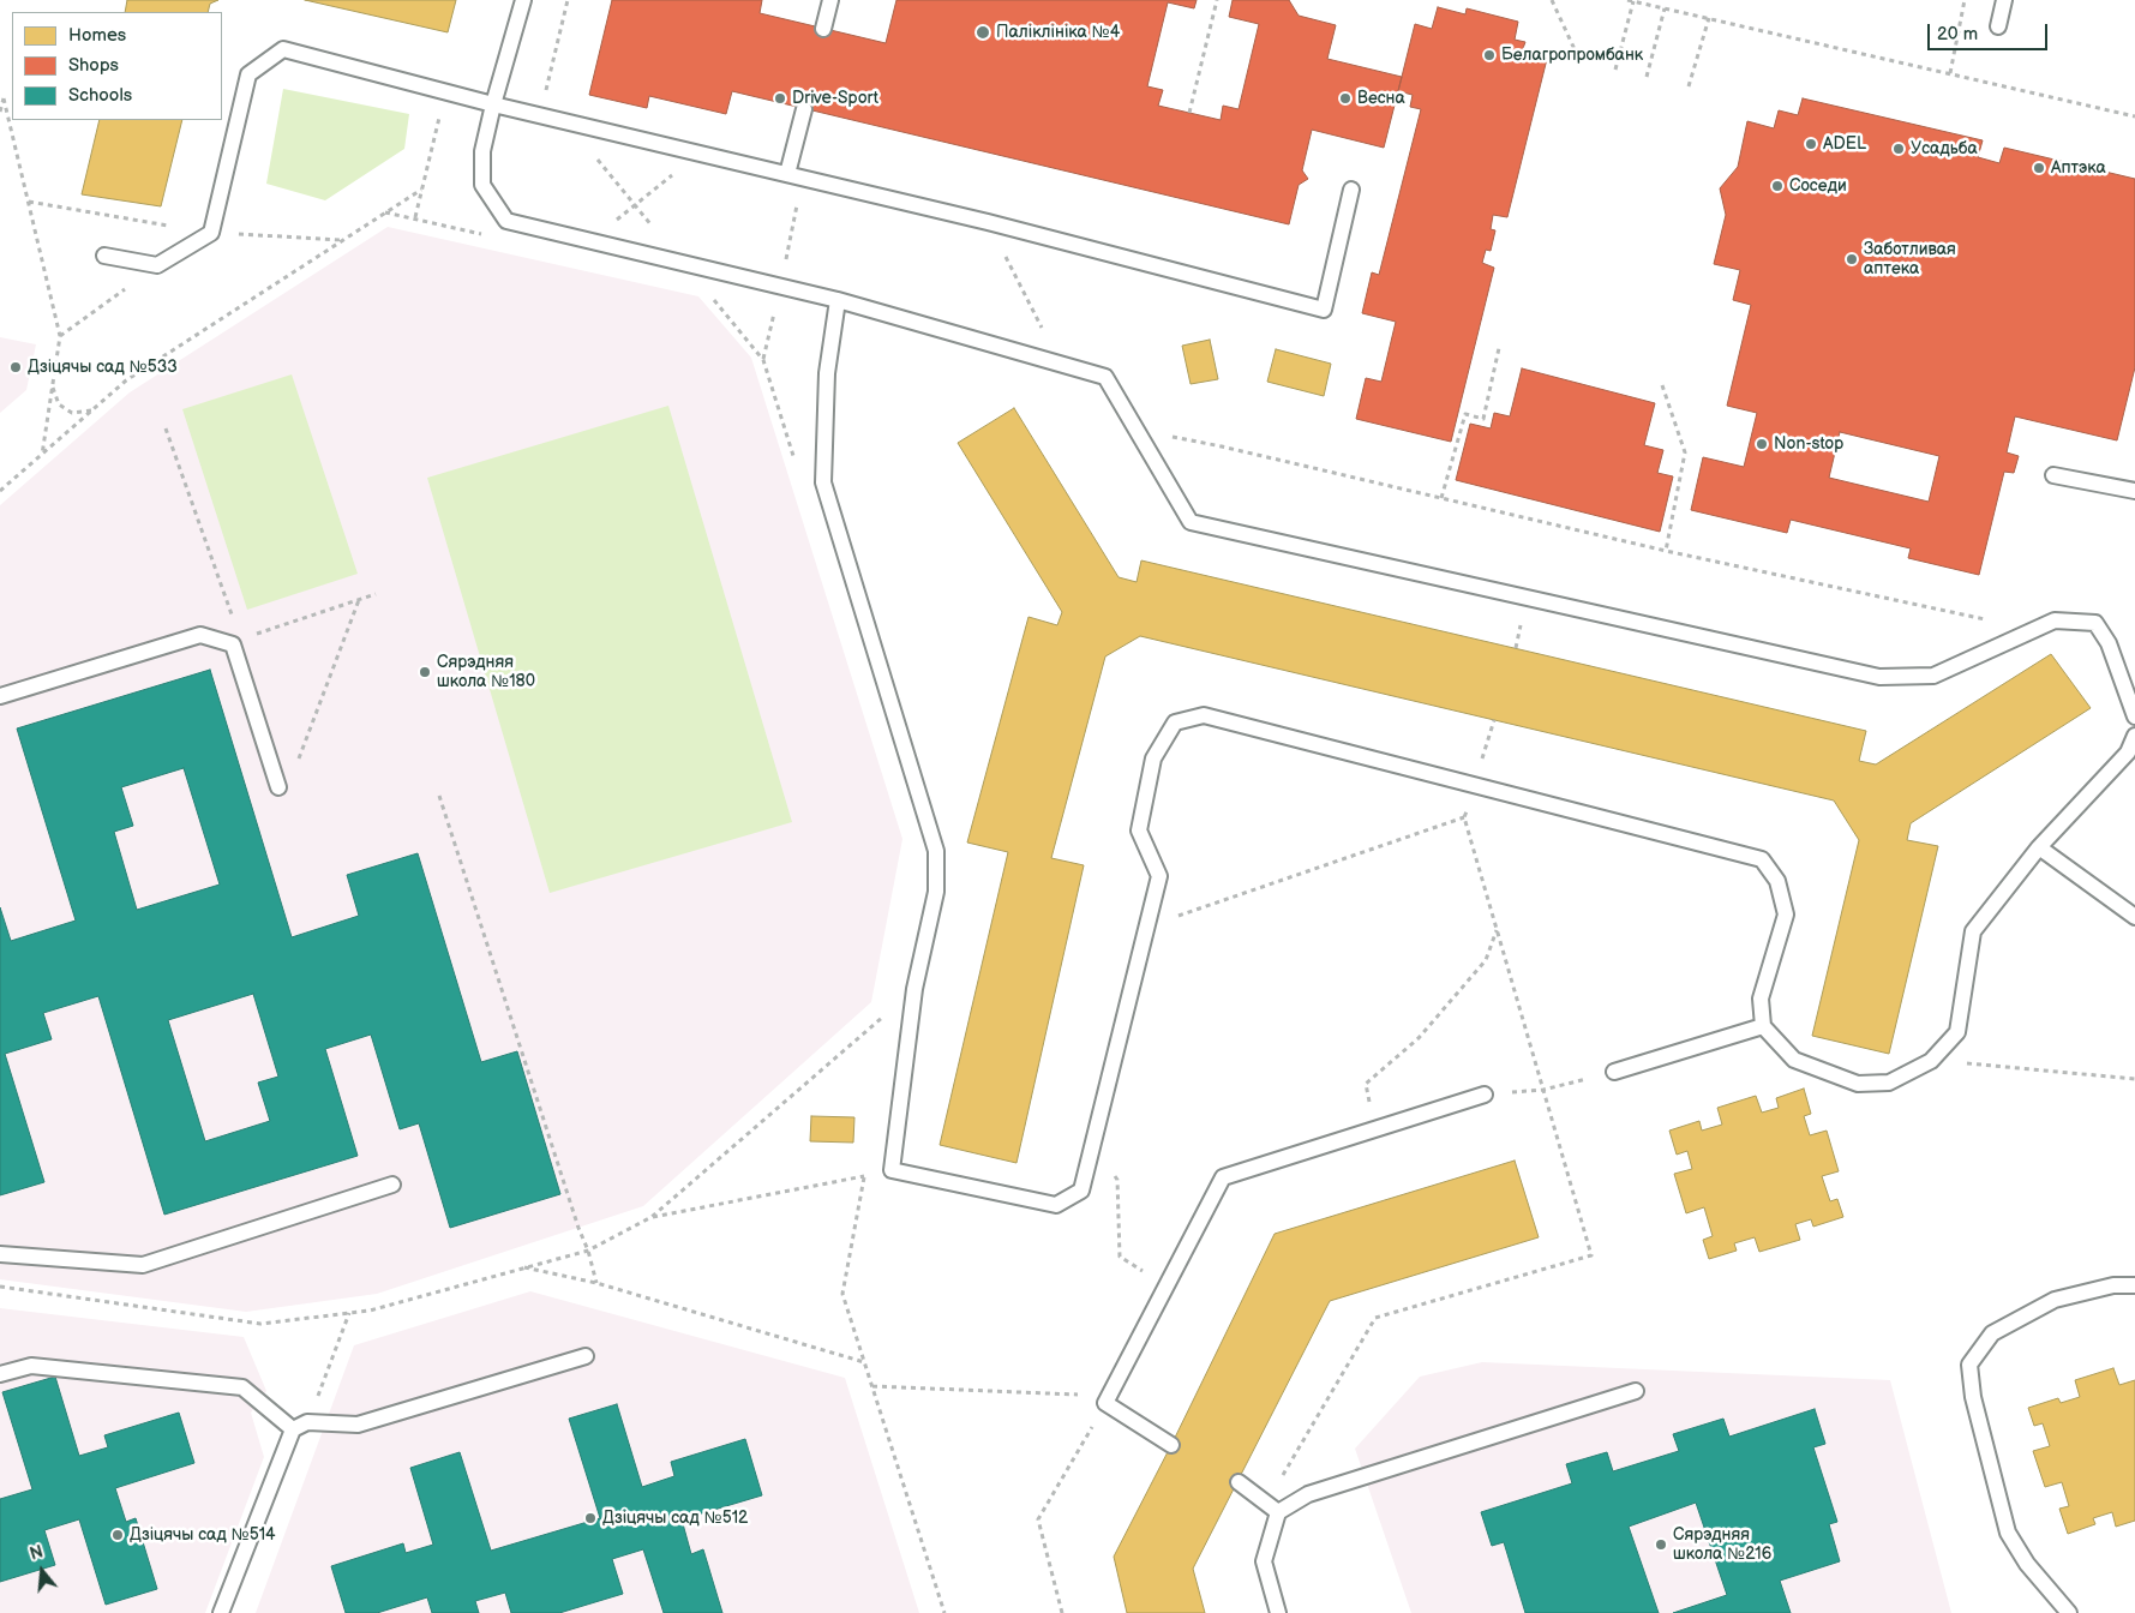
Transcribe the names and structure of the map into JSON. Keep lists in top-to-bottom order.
{
  "places": [
    "Паліклініка №4",
    "Белагропромбанк",
    "Drive-Sport",
    "Весна",
    "ADEL",
    "Усадьба",
    "Аптэка",
    "Соседи",
    "Заботливая аптека",
    "Дзіцячы сад №533",
    "Non-stop",
    "Сярэдняя школа №180",
    "Дзіцячы сад №512",
    "Дзіцячы сад №514",
    "Сярэдняя школа №216"
  ],
  "legend": ["Homes", "Shops", "Schools"],
  "scale_bar": "20 m",
  "north": "top"
}
